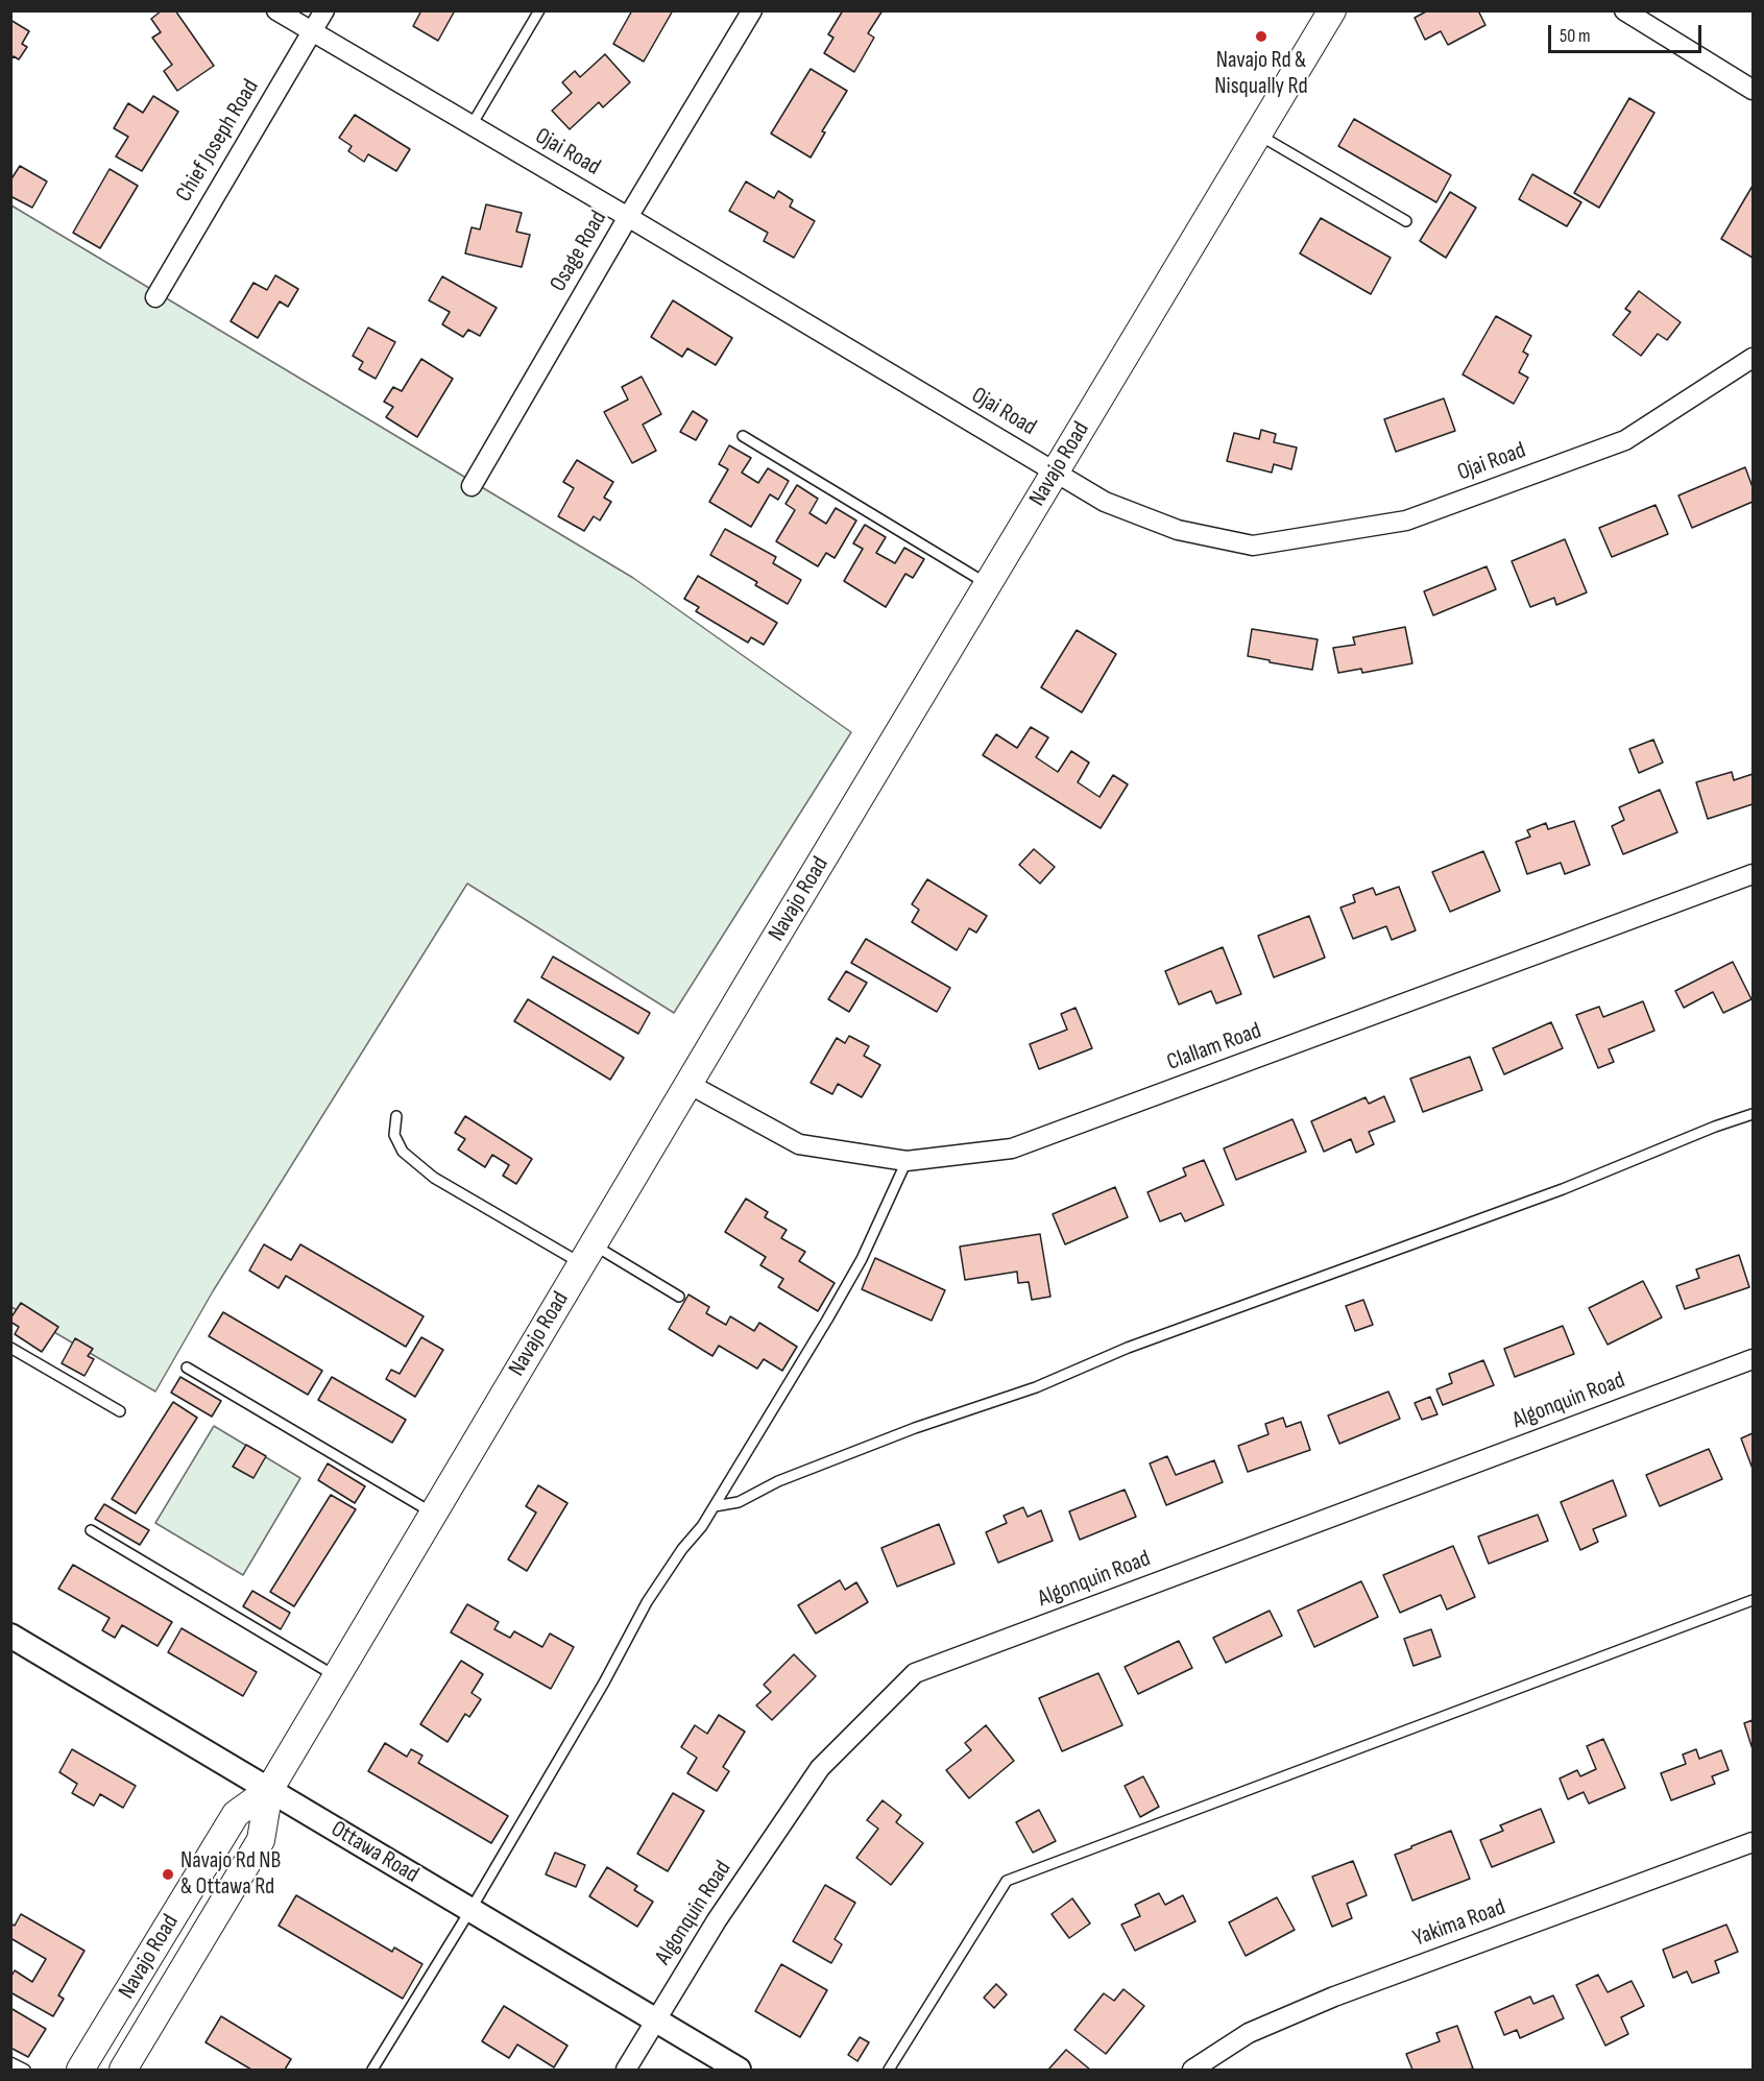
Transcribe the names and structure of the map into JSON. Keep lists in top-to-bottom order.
{
  "streets": {
    "main road": ["Navajo Road"],
    "street": [
      "Chief Joseph Road",
      "Ojai Road",
      "Osage Road",
      "Clallam Road",
      "Algonquin Road",
      "Ottawa Road",
      "Yakima Road"
    ]
  },
  "crossings": [
    ["Chief Joseph Road", "Ojai Road"],
    ["Ojai Road", "Osage Road"],
    ["Ojai Road", "Navajo Road"],
    ["Navajo Road", "Clallam Road"],
    ["Navajo Road", "Ottawa Road"],
    ["Algonquin Road", "Ottawa Road"]
  ],
  "places": ["Navajo Rd & Nisqually Rd", "Navajo Rd NB & Ottawa Rd"],
  "scale_bar": "50 m"
}
